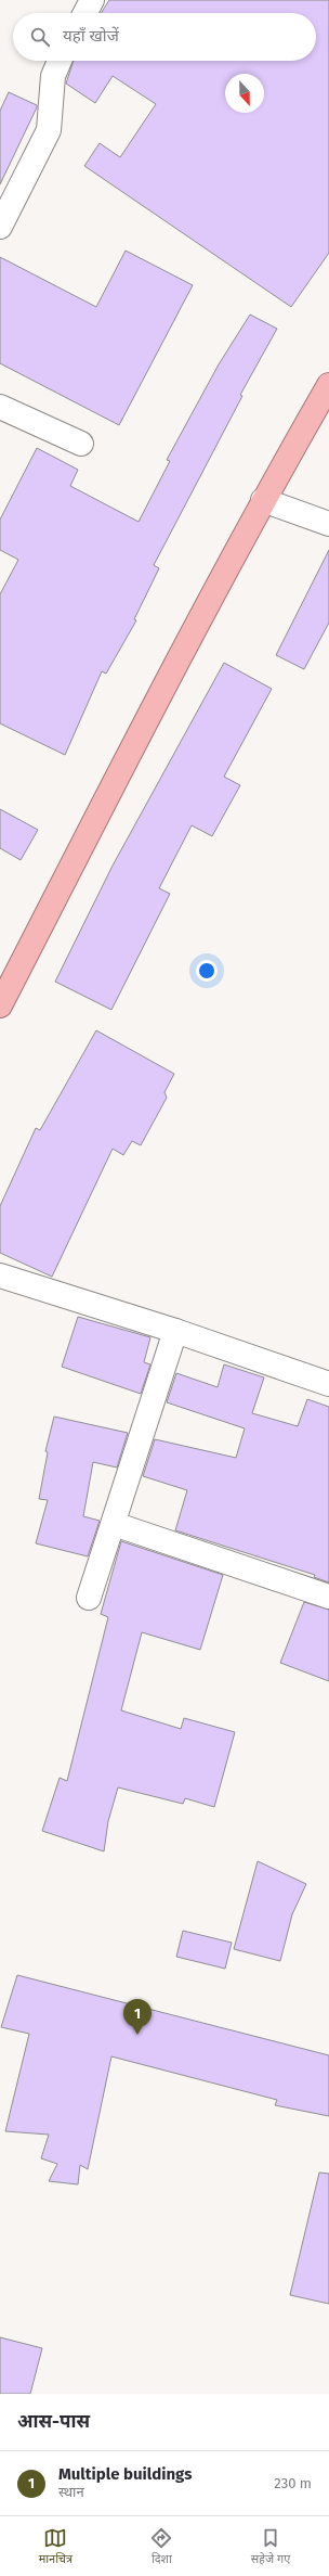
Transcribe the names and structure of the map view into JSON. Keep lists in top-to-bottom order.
{
  "north": "bottom",
  "page": {
    "search": "यहाँ खोजें",
    "pins": "1",
    "heading": "आस-पास",
    "list": [
      {
        "mark": "1",
        "name": "Multiple buildings",
        "note": "स्थान",
        "value": "230 m"
      }
    ],
    "nav": ["मानचित्र", "दिशा", "सहेजे गए"]
  }
}
